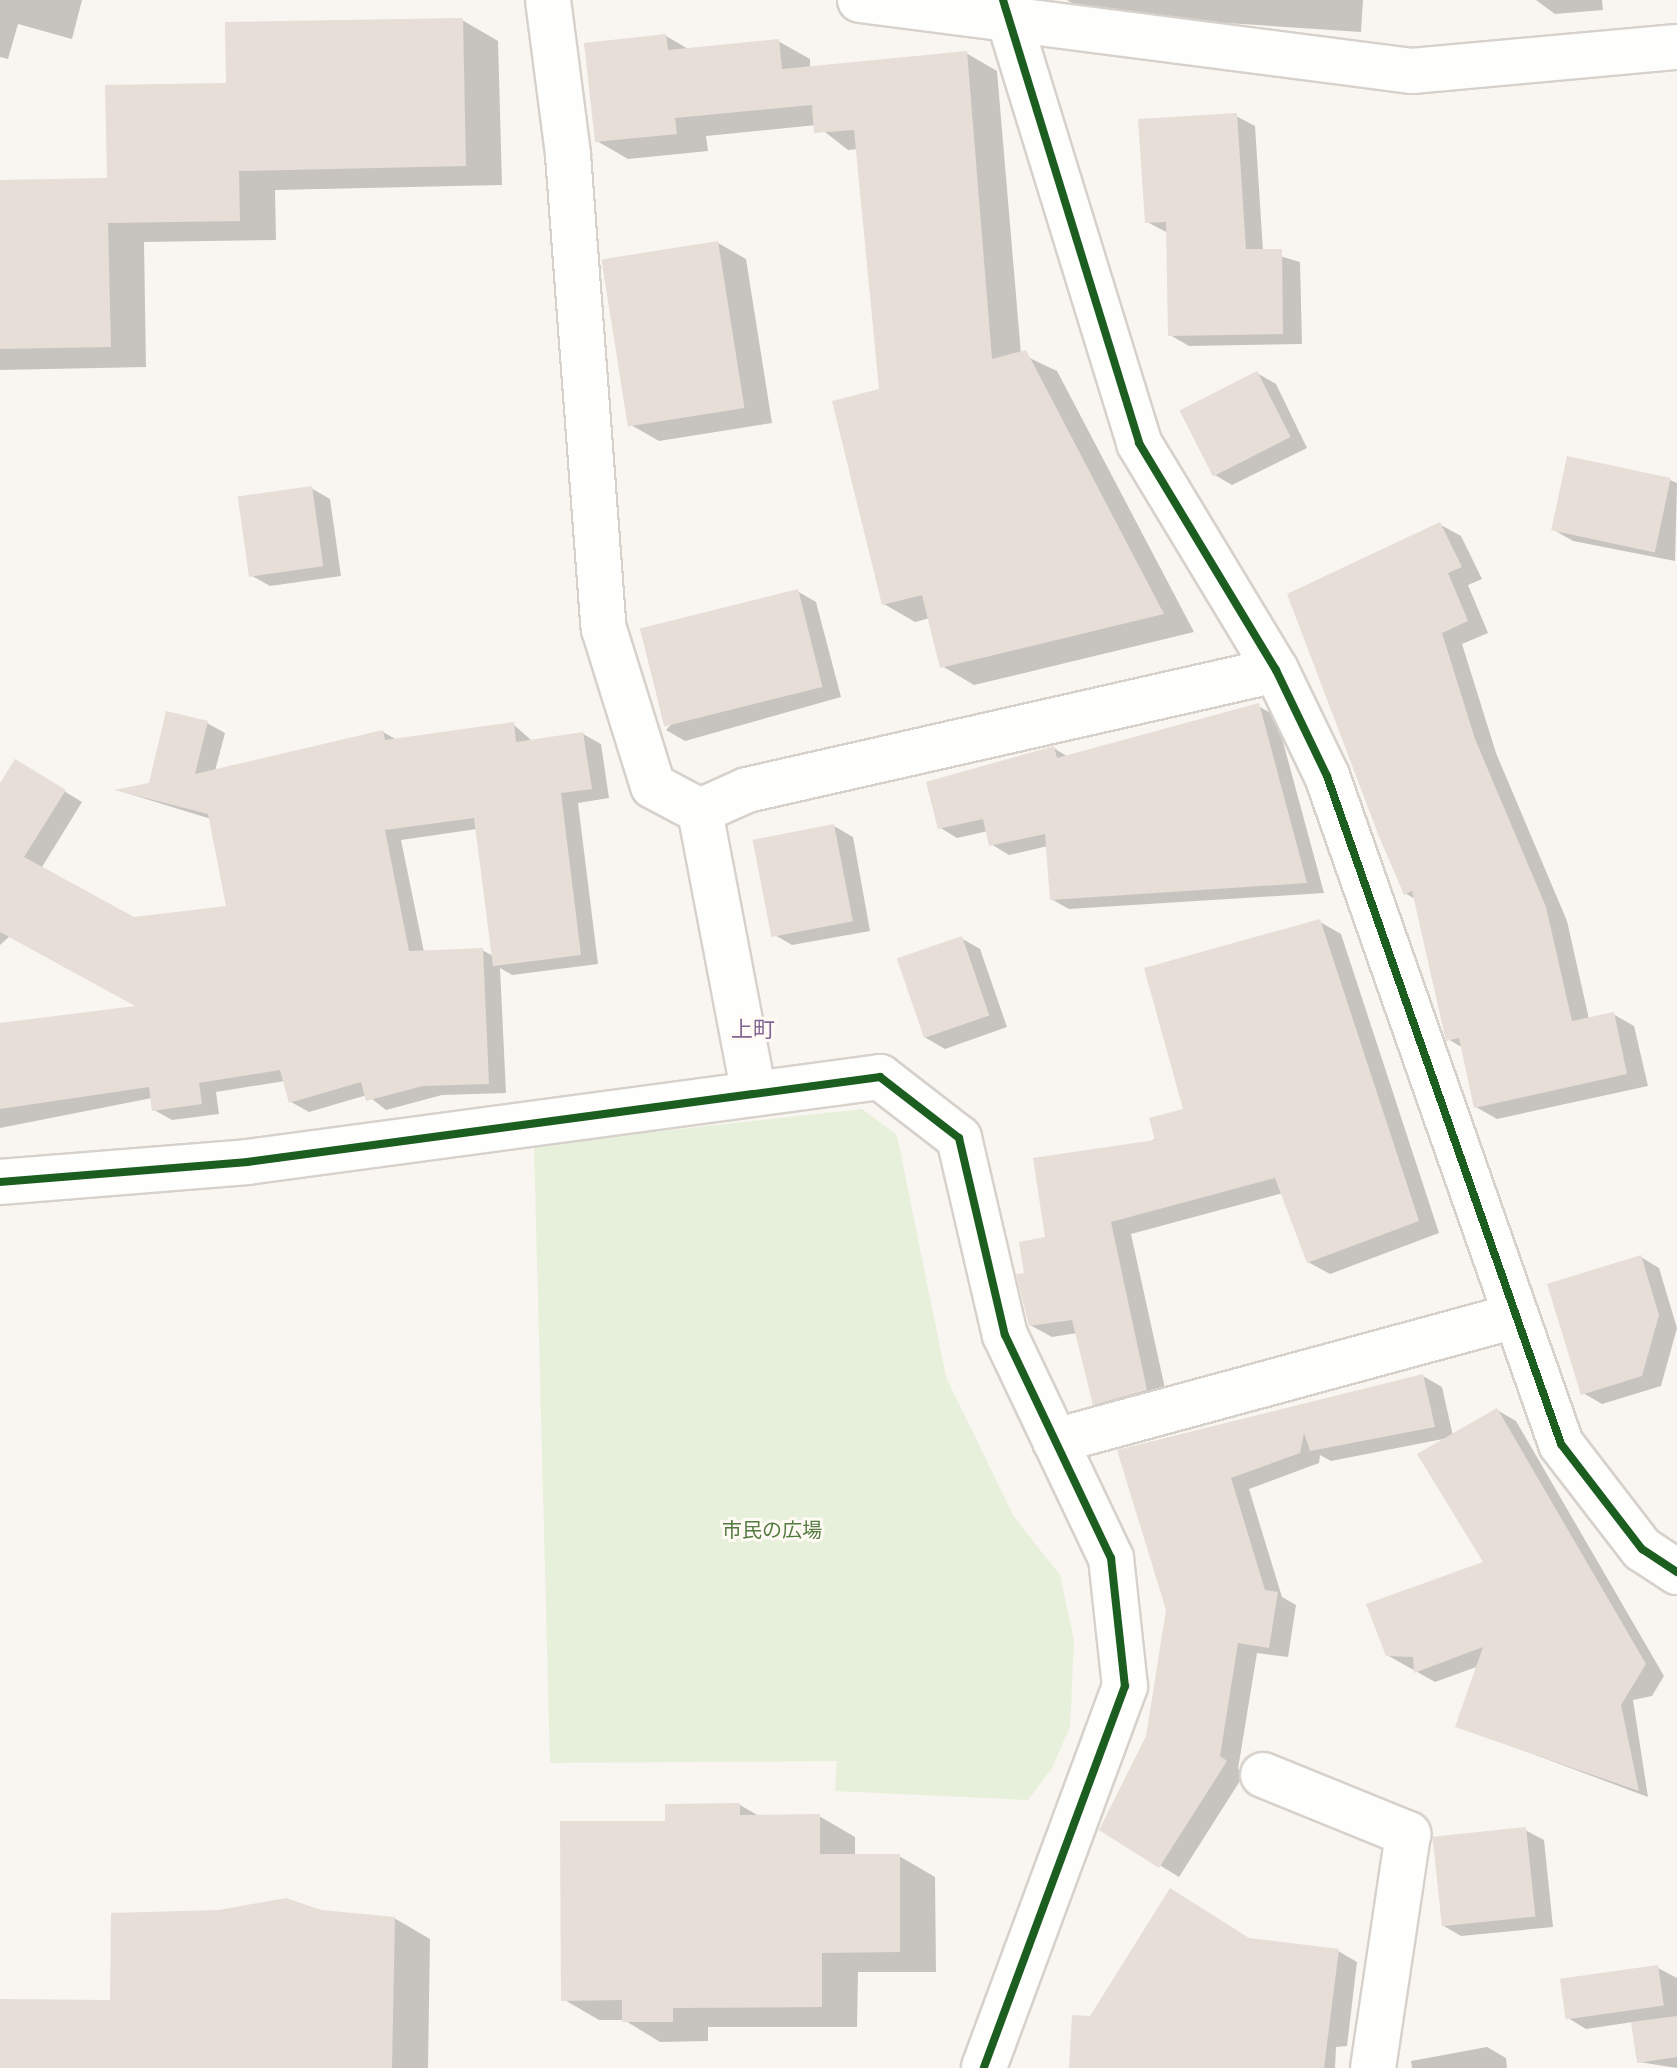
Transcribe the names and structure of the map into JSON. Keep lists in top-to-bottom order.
{
  "districts": ["上町"],
  "parks": ["市民の広場"]
}
